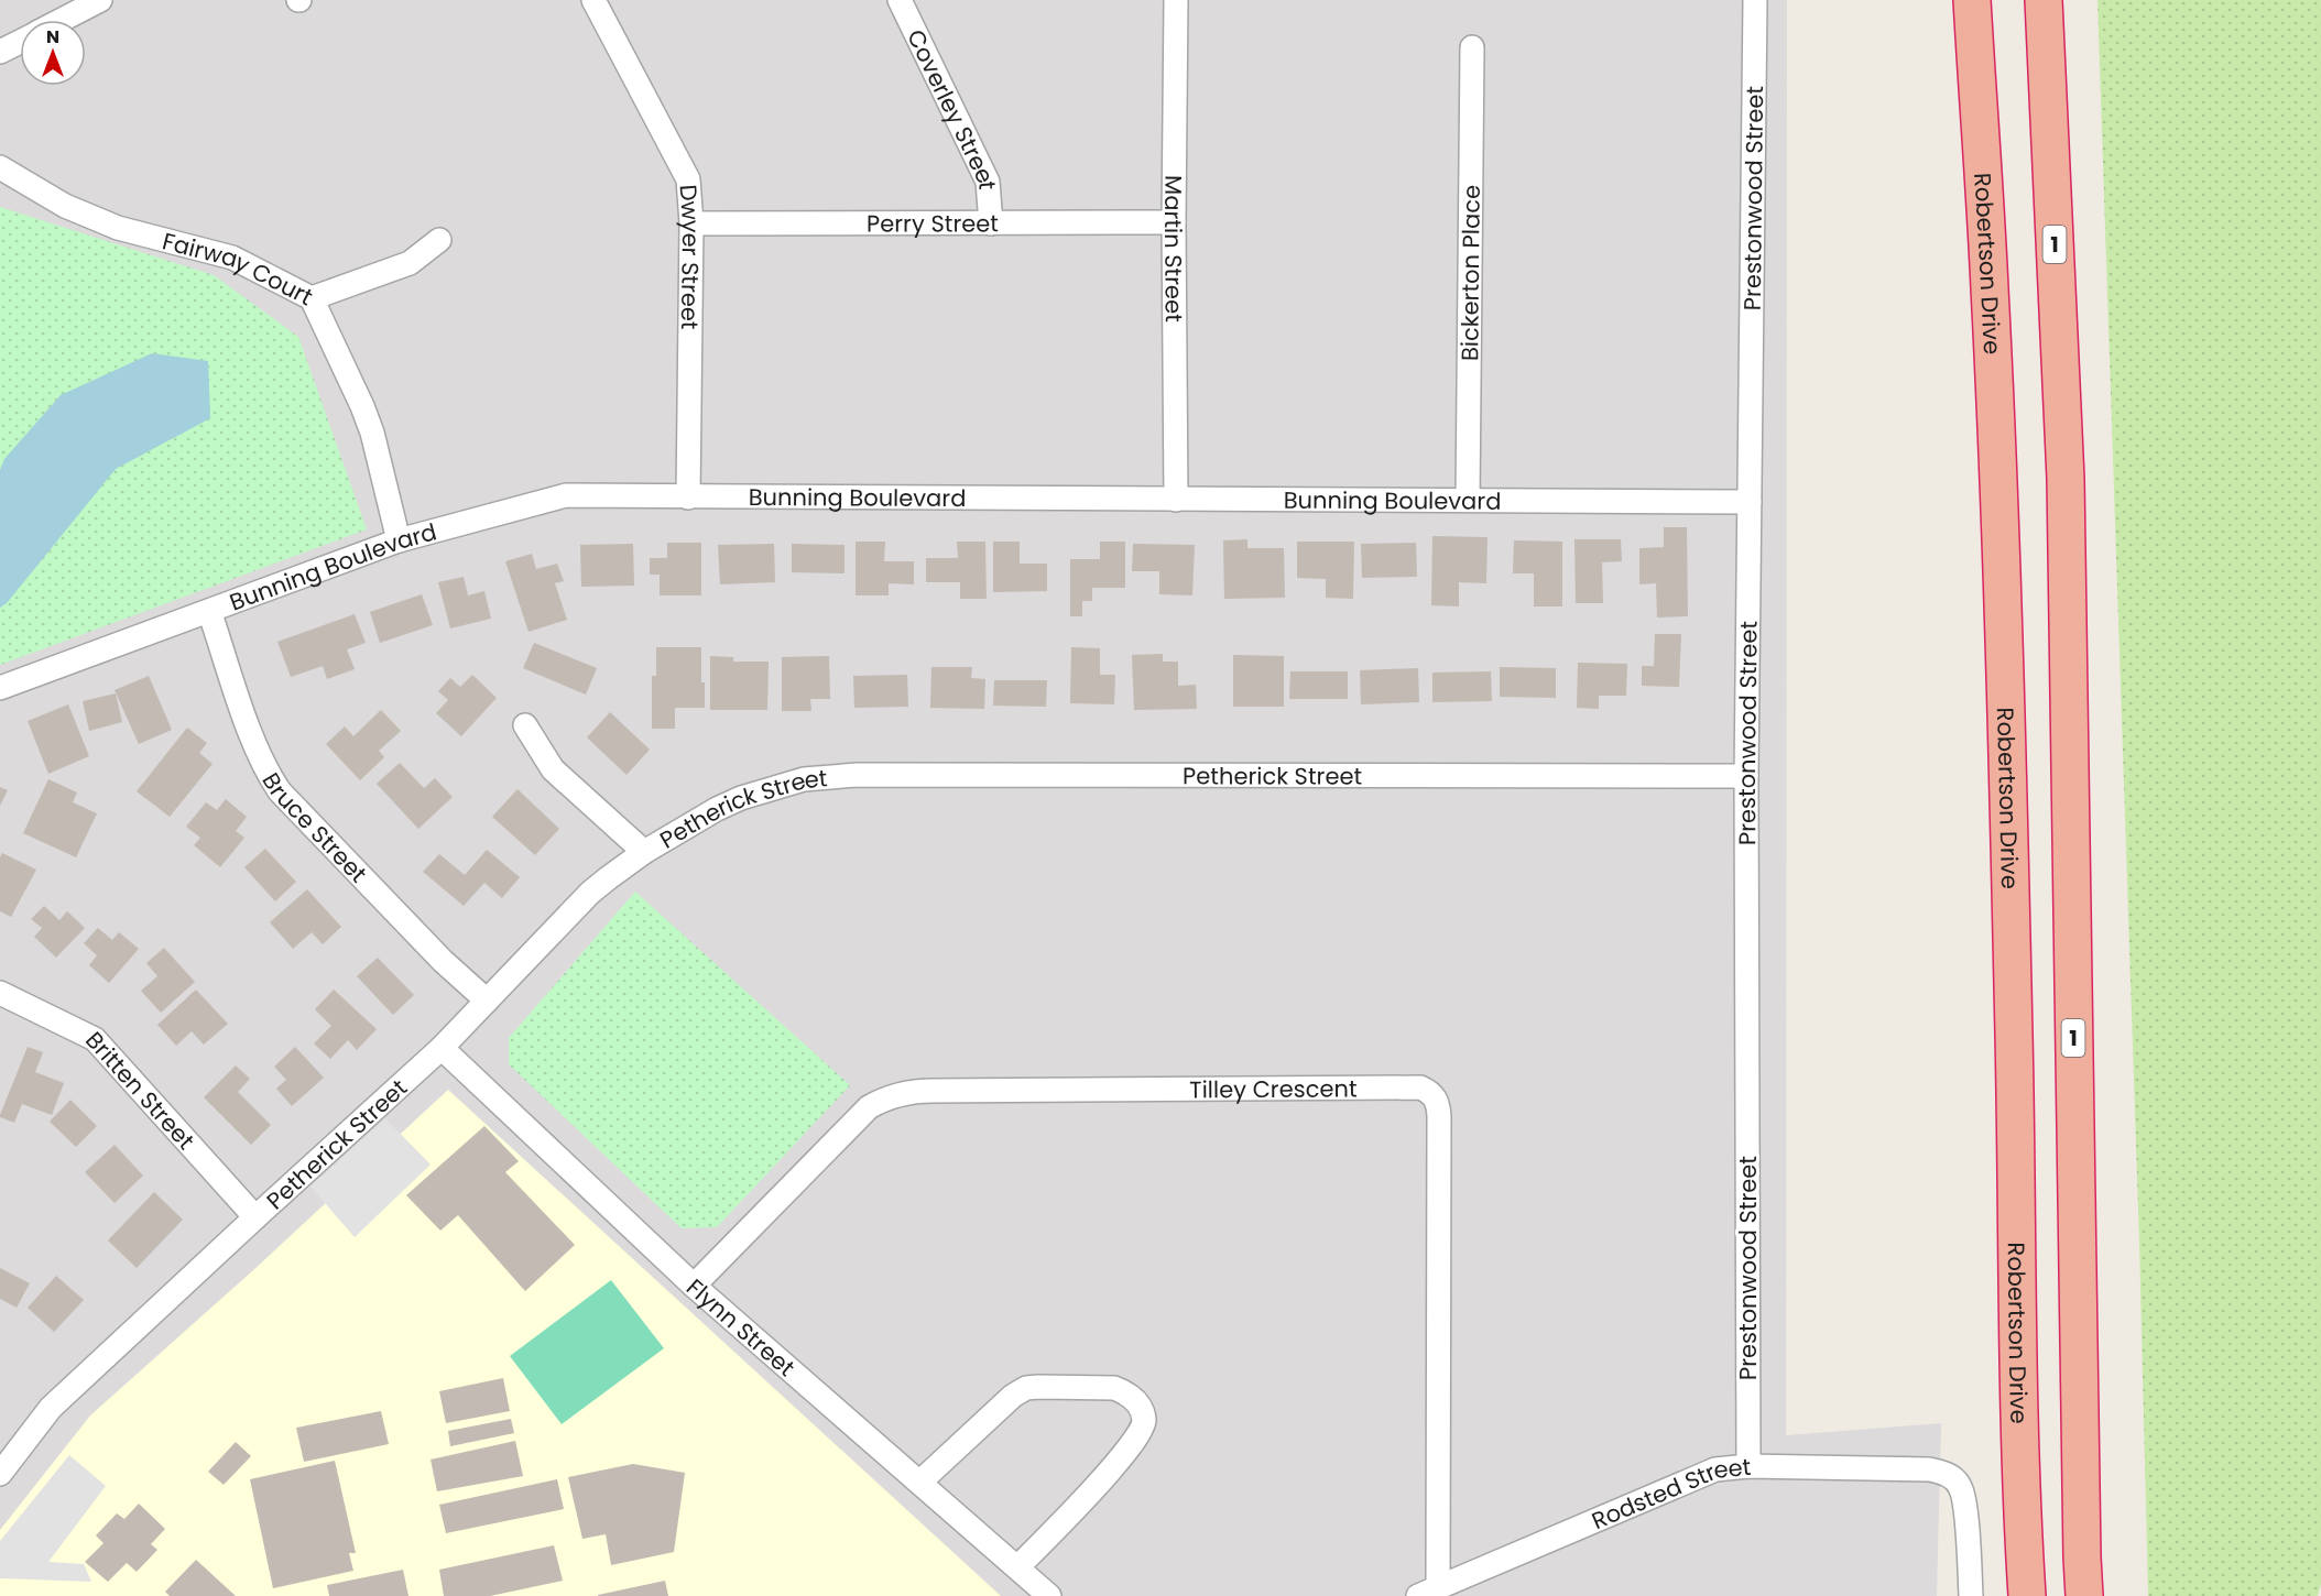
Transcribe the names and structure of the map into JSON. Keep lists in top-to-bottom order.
{
  "streets": {
    "highway": ["1", "Robertson Drive"],
    "street": [
      "Coverley Street",
      "Prestonwood Street",
      "Perry Street",
      "Martin Street",
      "Dwyer Street",
      "Fairway Court",
      "Bickerton Place",
      "Bunning Boulevard",
      "Petherick Street",
      "Bruce Street",
      "Tilley Crescent",
      "Britten Street",
      "Flynn Street",
      "Rodsted Street"
    ]
  },
  "crossings": [
    ["Coverley Street", "Perry Street"],
    ["Prestonwood Street", "Bunning Boulevard"],
    ["Prestonwood Street", "Petherick Street"],
    ["Prestonwood Street", "Rodsted Street"],
    ["Perry Street", "Martin Street"],
    ["Perry Street", "Dwyer Street"],
    ["Martin Street", "Bunning Boulevard"],
    ["Dwyer Street", "Bunning Boulevard"],
    ["Fairway Court", "Bunning Boulevard"],
    ["Bickerton Place", "Bunning Boulevard"],
    ["Bunning Boulevard", "Bruce Street"],
    ["Petherick Street", "Bruce Street"],
    ["Petherick Street", "Britten Street"],
    ["Petherick Street", "Flynn Street"],
    ["Tilley Crescent", "Flynn Street"],
    ["Tilley Crescent", "Rodsted Street"]
  ],
  "north": "top"
}
